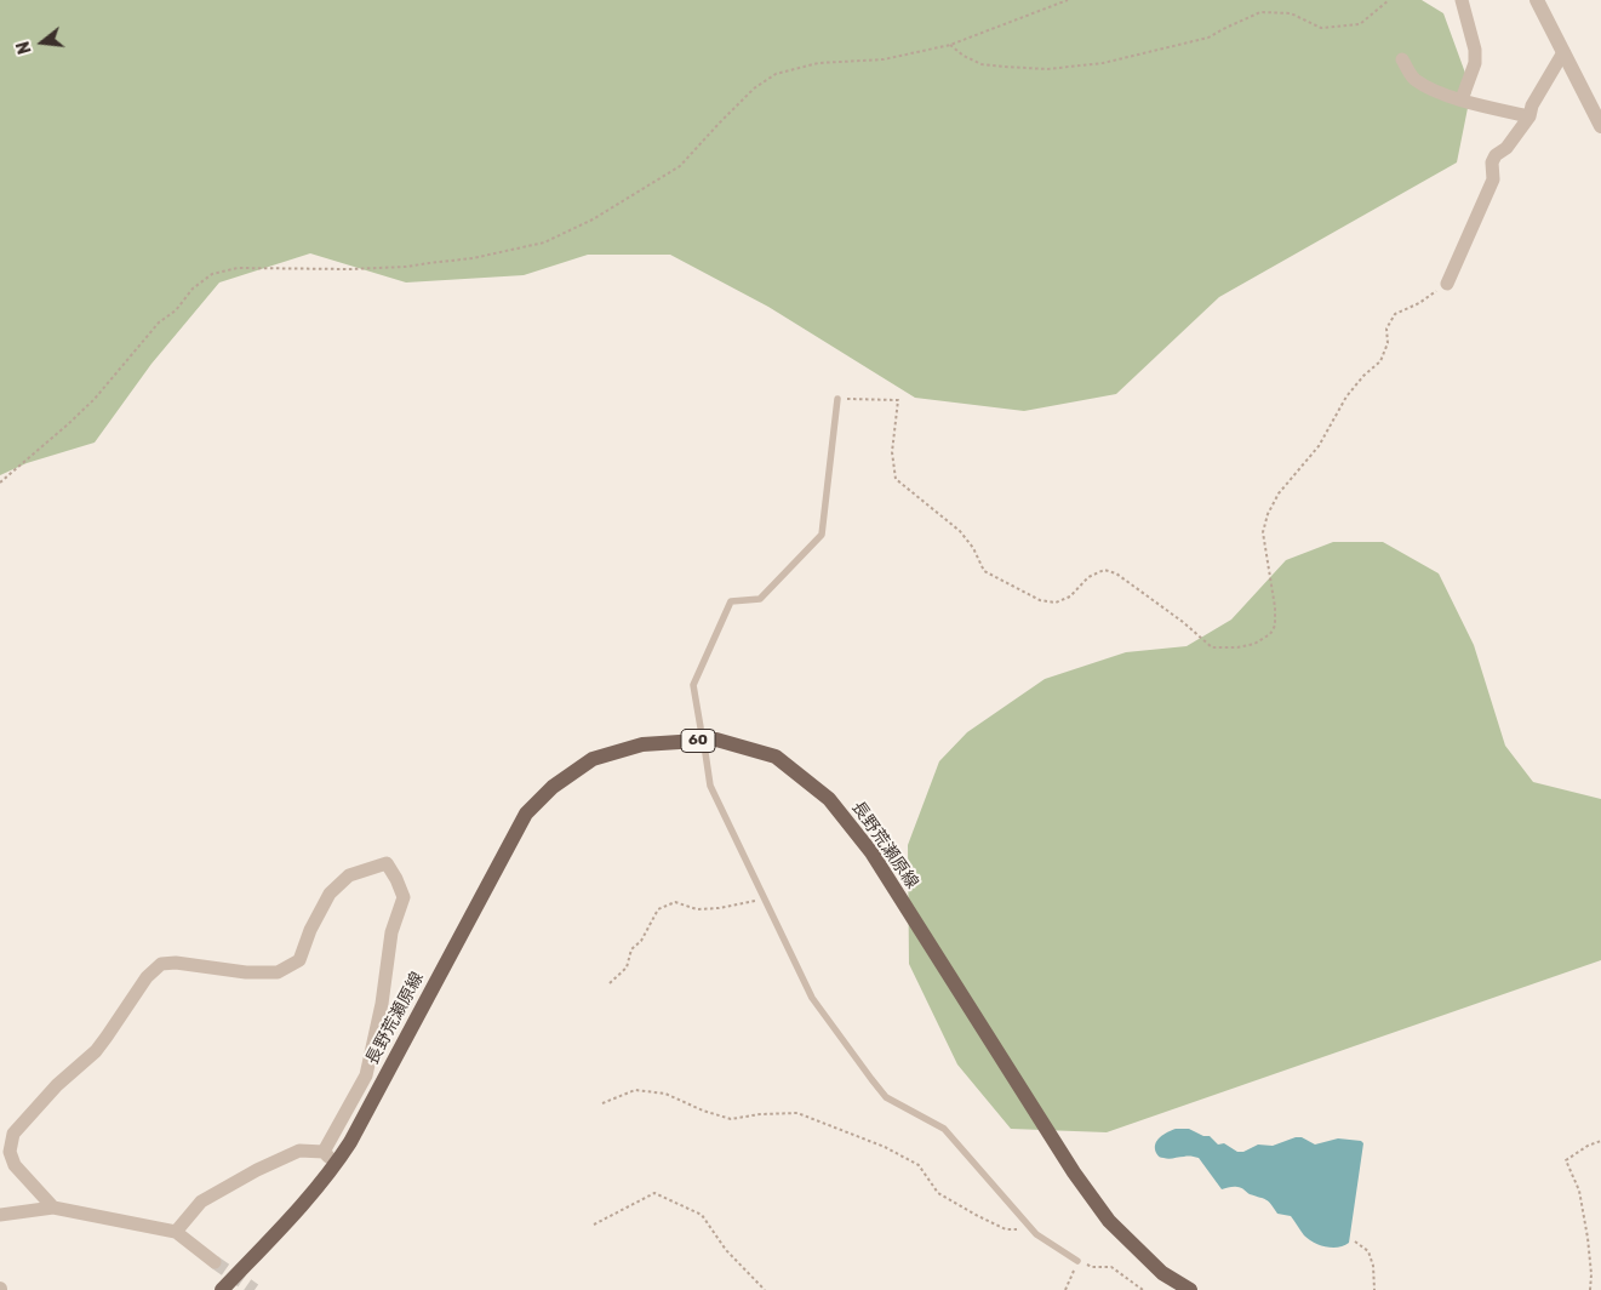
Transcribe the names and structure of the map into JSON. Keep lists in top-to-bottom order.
{
  "streets": {
    "main road": ["60", "長野荒瀬原線"]
  },
  "north": "left"
}
